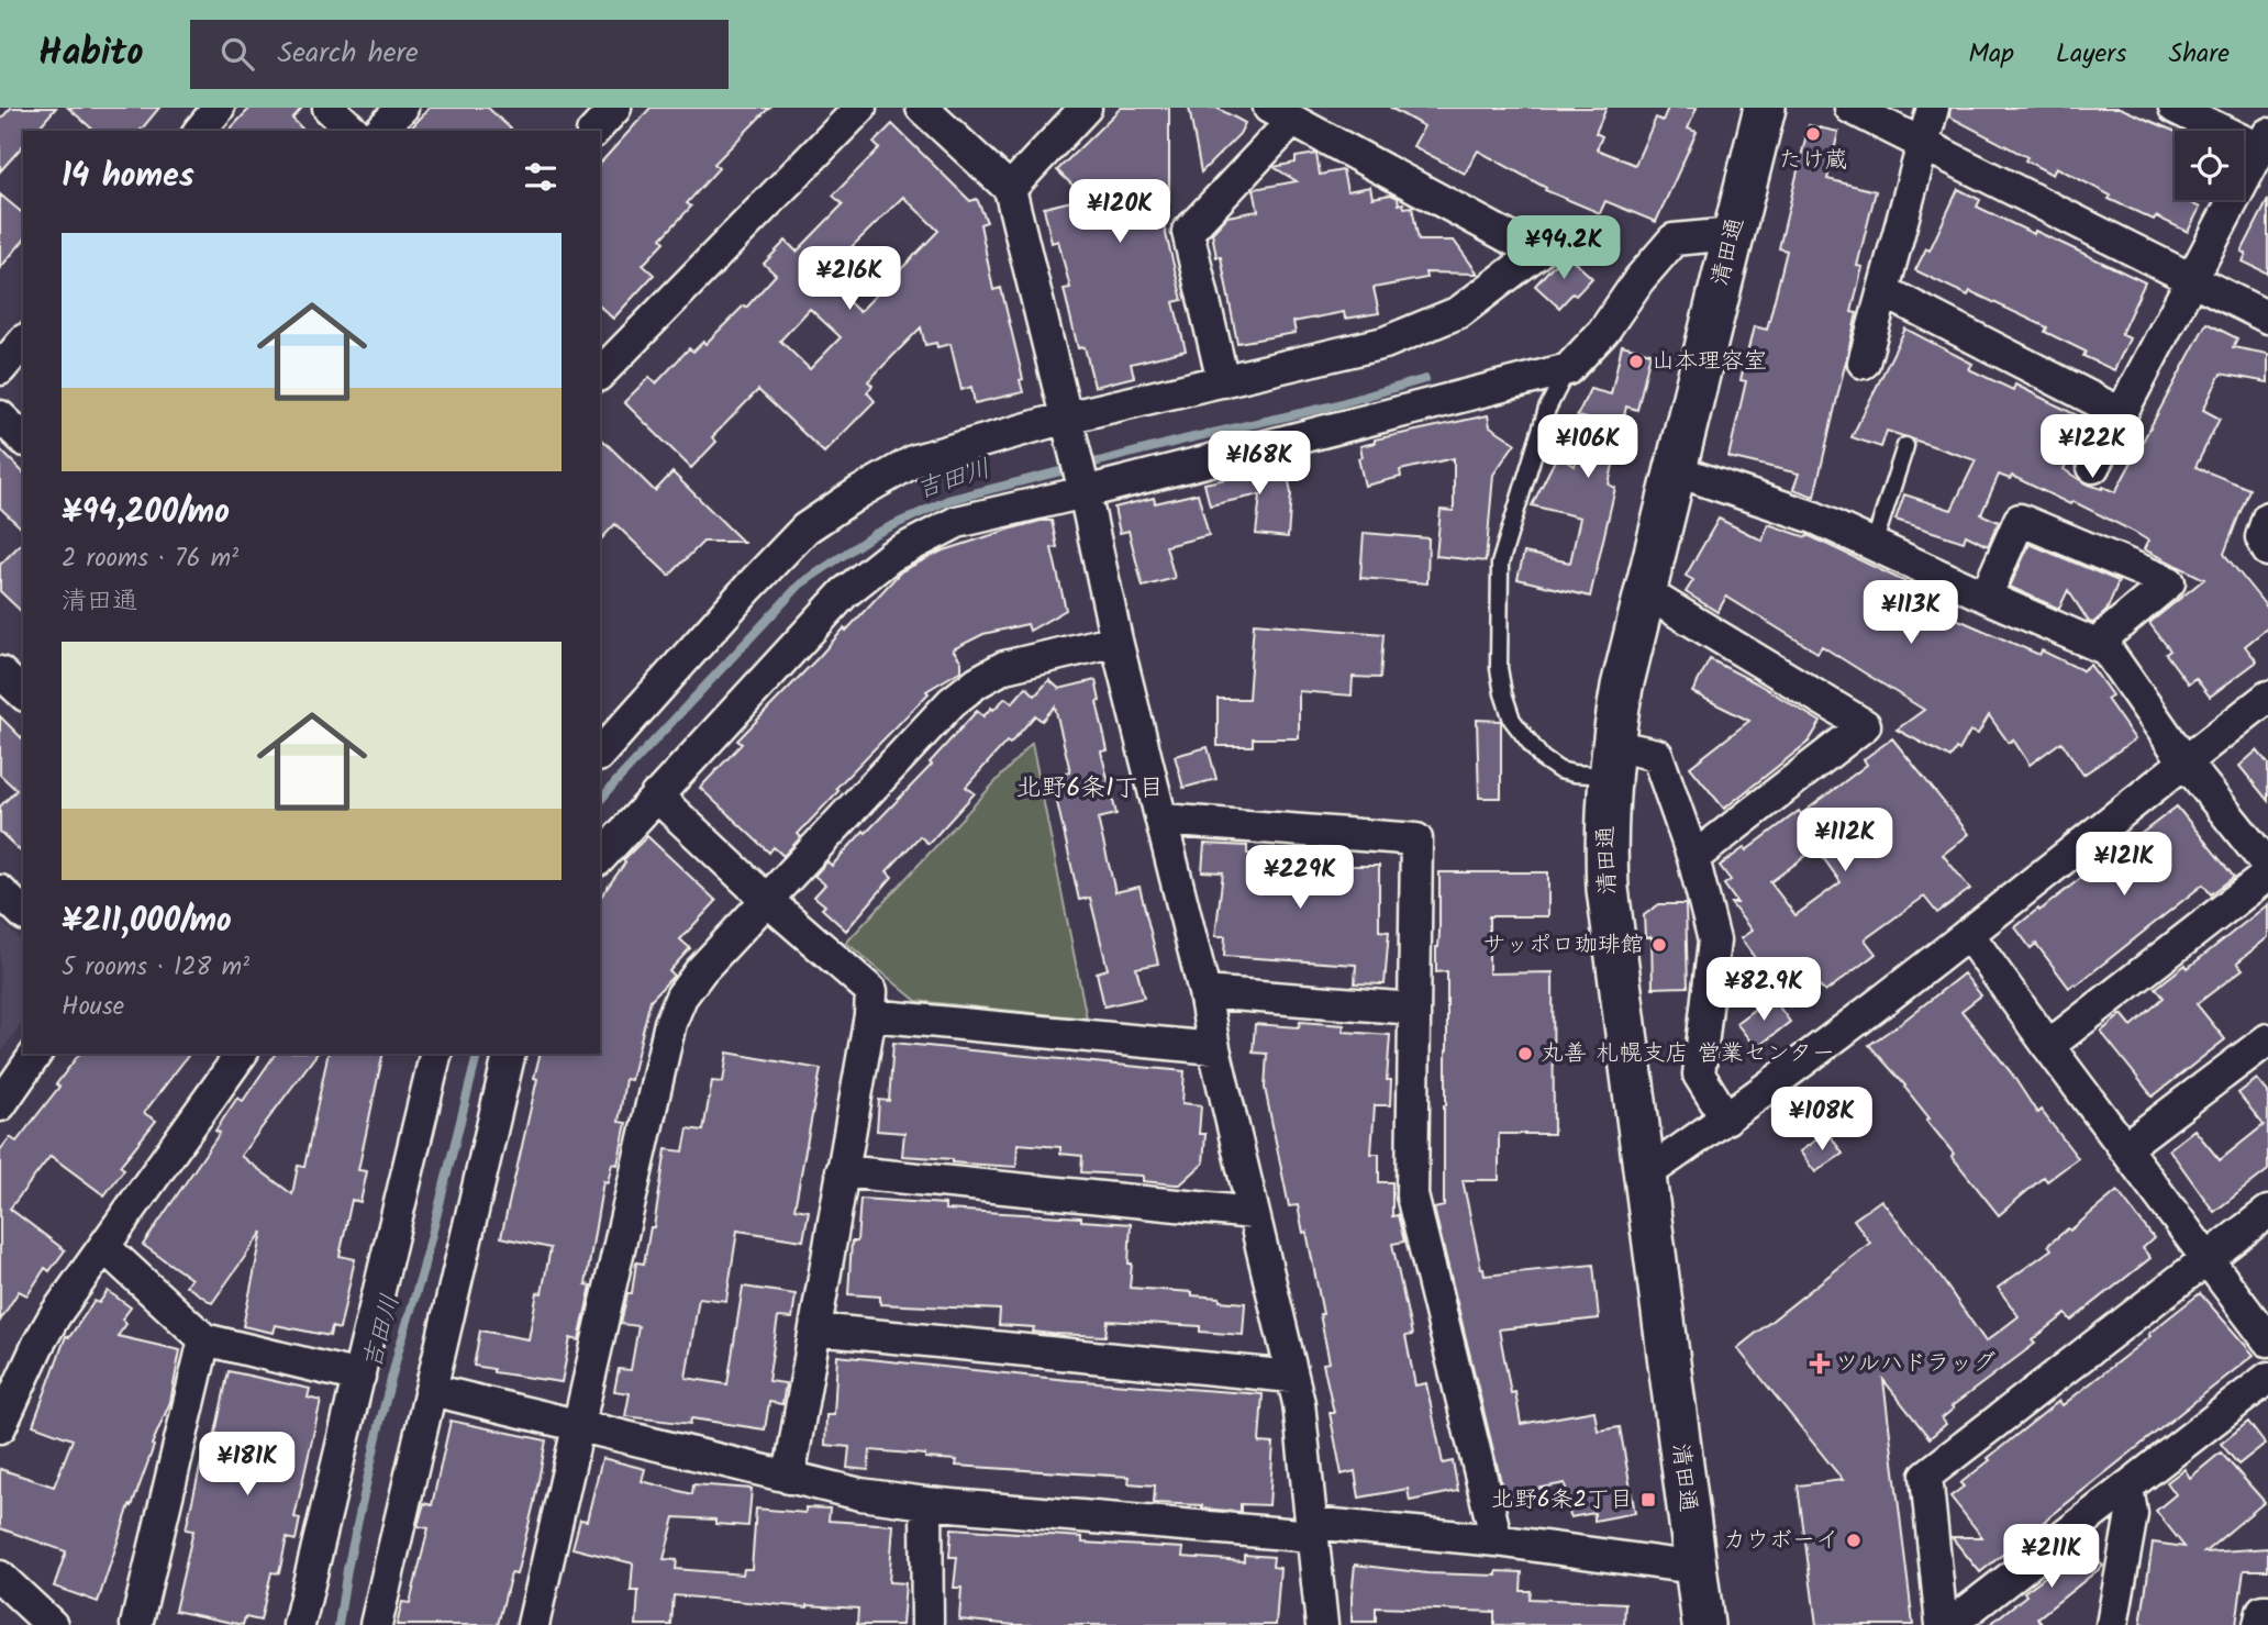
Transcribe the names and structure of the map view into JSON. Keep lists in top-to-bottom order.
{
  "streets": {
    "street": ["清田通"]
  },
  "districts": ["北野6条1丁目"],
  "water": ["吉田川"],
  "places": {
    "other": [
      "たけ蔵",
      "山本理容室",
      "サッポロ珈琲館",
      "丸善 札幌支店 営業センター",
      "カウボーイ"
    ],
    "health": ["ツルハドラッグ"],
    "transit": ["北野6条2丁目"]
  },
  "page": {
    "header": "Habito",
    "search": "Search here",
    "nav": ["Map", "Layers", "Share"],
    "heading": "14 homes",
    "price": [
      "¥120K",
      "¥94.2K",
      "¥216K",
      "¥106K",
      "¥122K",
      "¥168K",
      "¥113K",
      "¥112K",
      "¥121K",
      "¥229K",
      "¥82.9K",
      "¥108K",
      "¥181K",
      "¥211K"
    ],
    "list": [
      {
        "name": "¥94,200/mo",
        "note": "2 rooms · 76 m² · 清田通"
      },
      {
        "name": "¥211,000/mo",
        "note": "5 rooms · 128 m² · House"
      }
    ]
  }
}
